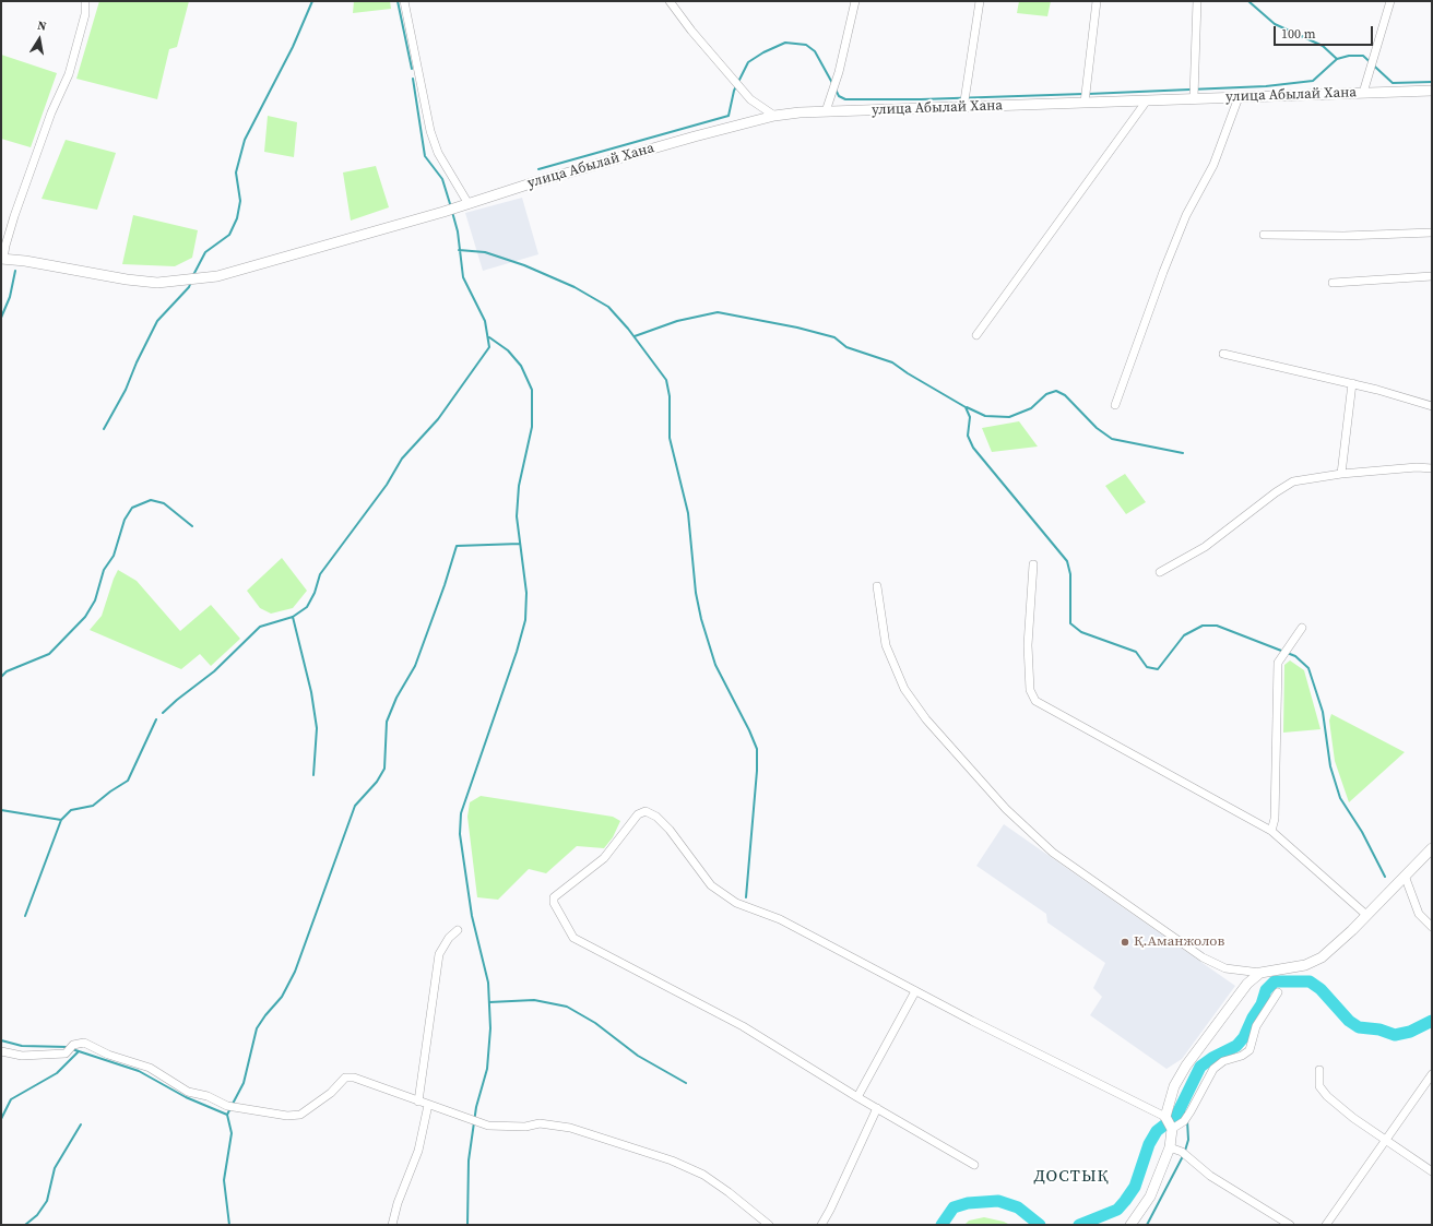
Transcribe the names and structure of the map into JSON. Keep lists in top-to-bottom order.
{
  "streets": {
    "main road": ["улица Абылай Хана"]
  },
  "districts": ["ДОСТЫҚ"],
  "places": ["Қ.Аманжолов"],
  "scale_bar": "100 m",
  "north": "top"
}
